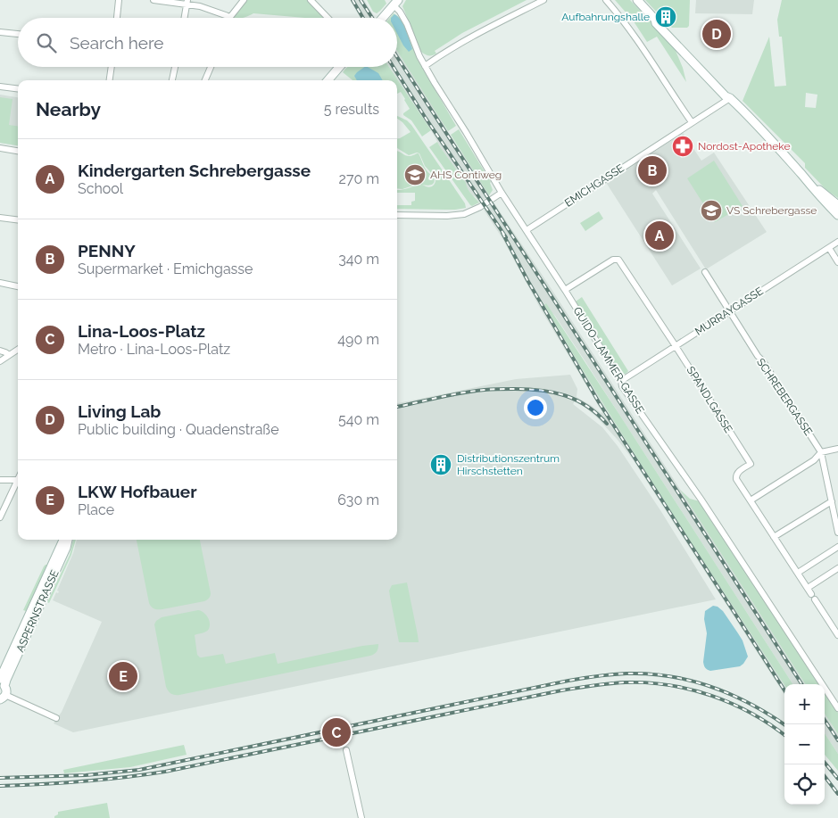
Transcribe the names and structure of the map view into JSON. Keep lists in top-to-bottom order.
{
  "streets": {
    "main road": ["ASPERNSTRASSE"],
    "street": [
      "EMICHGASSE",
      "MURRAYGASSE",
      "GUIDO-LAMMER-GASSE",
      "SCHREBERGASSE",
      "SPANDLGASSE"
    ]
  },
  "crossings": [
    ["EMICHGASSE", "GUIDO-LAMMER-GASSE"],
    ["MURRAYGASSE", "GUIDO-LAMMER-GASSE"],
    ["MURRAYGASSE", "SCHREBERGASSE"],
    ["MURRAYGASSE", "SPANDLGASSE"],
    ["GUIDO-LAMMER-GASSE", "SPANDLGASSE"]
  ],
  "places": {
    "building": ["Aufbahrungshalle", "Distributionszentrum Hirschstetten"],
    "pharmacy": ["Nordost-Apotheke"],
    "school or university": ["AHS Contiweg", "VS Schrebergasse"]
  },
  "page": {
    "pins": [
      "D",
      "B",
      "A",
      "E",
      "C"
    ],
    "search": "Search here",
    "heading": ["Nearby", "5 results"],
    "list": [
      {
        "mark": "A",
        "name": "Kindergarten Schrebergasse",
        "note": "School",
        "value": "270 m"
      },
      {
        "mark": "B",
        "name": "PENNY",
        "note": "Supermarket · Emichgasse",
        "value": "340 m"
      },
      {
        "mark": "C",
        "name": "Lina-Loos-Platz",
        "note": "Metro · Lina-Loos-Platz",
        "value": "490 m"
      },
      {
        "mark": "D",
        "name": "Living Lab",
        "note": "Public building · Quadenstraße",
        "value": "540 m"
      },
      {
        "mark": "E",
        "name": "LKW Hofbauer",
        "note": "Place",
        "value": "630 m"
      }
    ],
    "map_buttons": ["+", "−"]
  }
}
